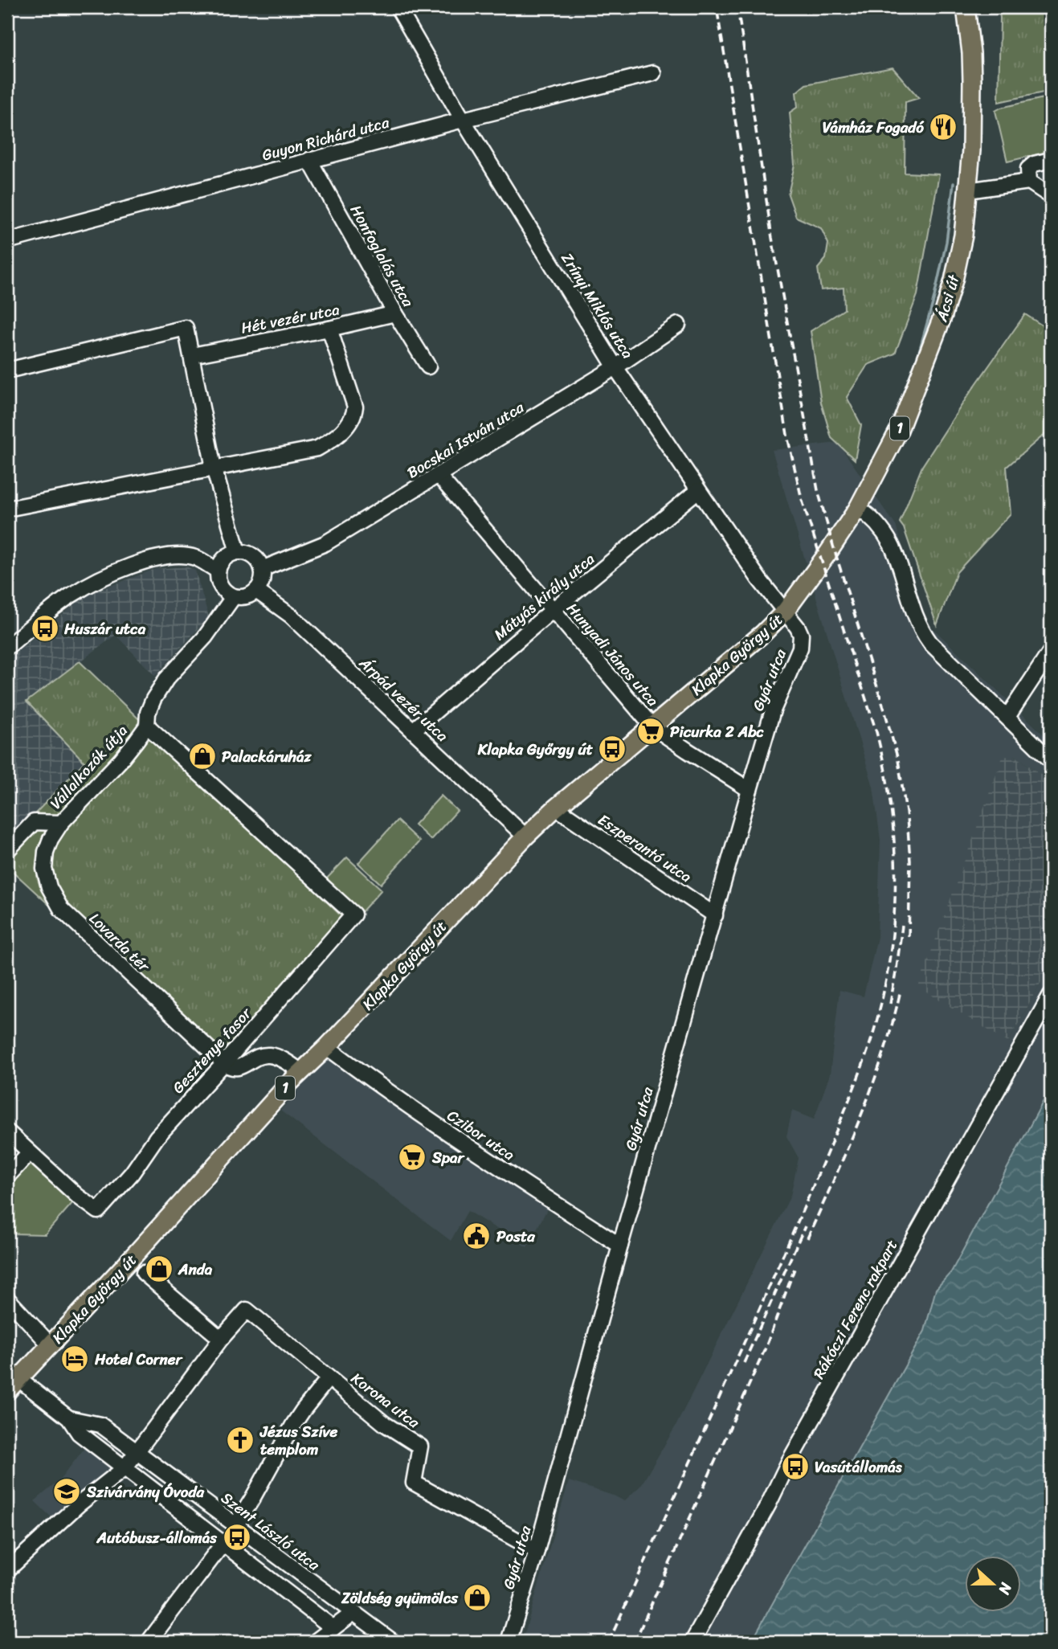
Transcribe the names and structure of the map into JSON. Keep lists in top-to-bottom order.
{
  "streets": {
    "main road": ["Ácsi út", "1", "Klapka György út"],
    "street": [
      "Guyon Richárd utca",
      "Honfoglalás utca",
      "Zrínyi Miklós utca",
      "Hét vezér utca",
      "Bocskai István utca",
      "Mátyás király utca",
      "Hunyadi János utca",
      "Gyár utca",
      "Árpád vezér utca",
      "Vállalkozók útja",
      "Eszperantó utca",
      "Lovarda tér",
      "Gesztenye fasor",
      "Czibor utca",
      "Rákóczi Ferenc rakpart",
      "Korona utca",
      "Szent László utca"
    ]
  },
  "crossings": [
    ["Guyon Richárd utca", "Honfoglalás utca"],
    ["Guyon Richárd utca", "Zrínyi Miklós utca"],
    ["Honfoglalás utca", "Hét vezér utca"],
    ["Ácsi út", "Klapka György út"],
    ["Zrínyi Miklós utca", "Bocskai István utca"],
    ["Zrínyi Miklós utca", "Mátyás király utca"],
    ["Zrínyi Miklós utca", "Klapka György út"],
    ["Zrínyi Miklós utca", "Gyár utca"],
    ["Bocskai István utca", "Hunyadi János utca"],
    ["Bocskai István utca", "Árpád vezér utca"],
    ["Bocskai István utca", "Vállalkozók útja"],
    ["Mátyás király utca", "Hunyadi János utca"],
    ["Mátyás király utca", "Árpád vezér utca"],
    ["Hunyadi János utca", "Klapka György út"],
    ["Hunyadi János utca", "Gyár utca"],
    ["Klapka György út", "Gyár utca"],
    ["Klapka György út", "Árpád vezér utca"],
    ["Klapka György út", "Eszperantó utca"],
    ["Klapka György út", "Czibor utca"],
    ["Klapka György út", "Szent László utca"],
    ["Gyár utca", "Eszperantó utca"],
    ["Gyár utca", "Czibor utca"],
    ["Gyár utca", "Korona utca"],
    ["Árpád vezér utca", "Vállalkozók útja"],
    ["Vállalkozók útja", "Lovarda tér"],
    ["Vállalkozók útja", "Gesztenye fasor"],
    ["Lovarda tér", "Gesztenye fasor"]
  ],
  "places": {
    "restaurant": ["Vámház Fogadó"],
    "bus stop": [
      "Huszár utca",
      "Klapka Győrgy út",
      "Vasútállomás",
      "Autóbusz-állomás"
    ],
    "supermarket": ["Picurka 2 Abc", "Spar"],
    "shop": ["Palackáruház", "Anda", "Zöldség gyümölcs"],
    "public building": ["Posta"],
    "hotel": ["Hotel Corner"],
    "church": ["Jézus Szíve templom"],
    "school or university": ["Szivárvány Óvoda"]
  },
  "north": "right"
}
